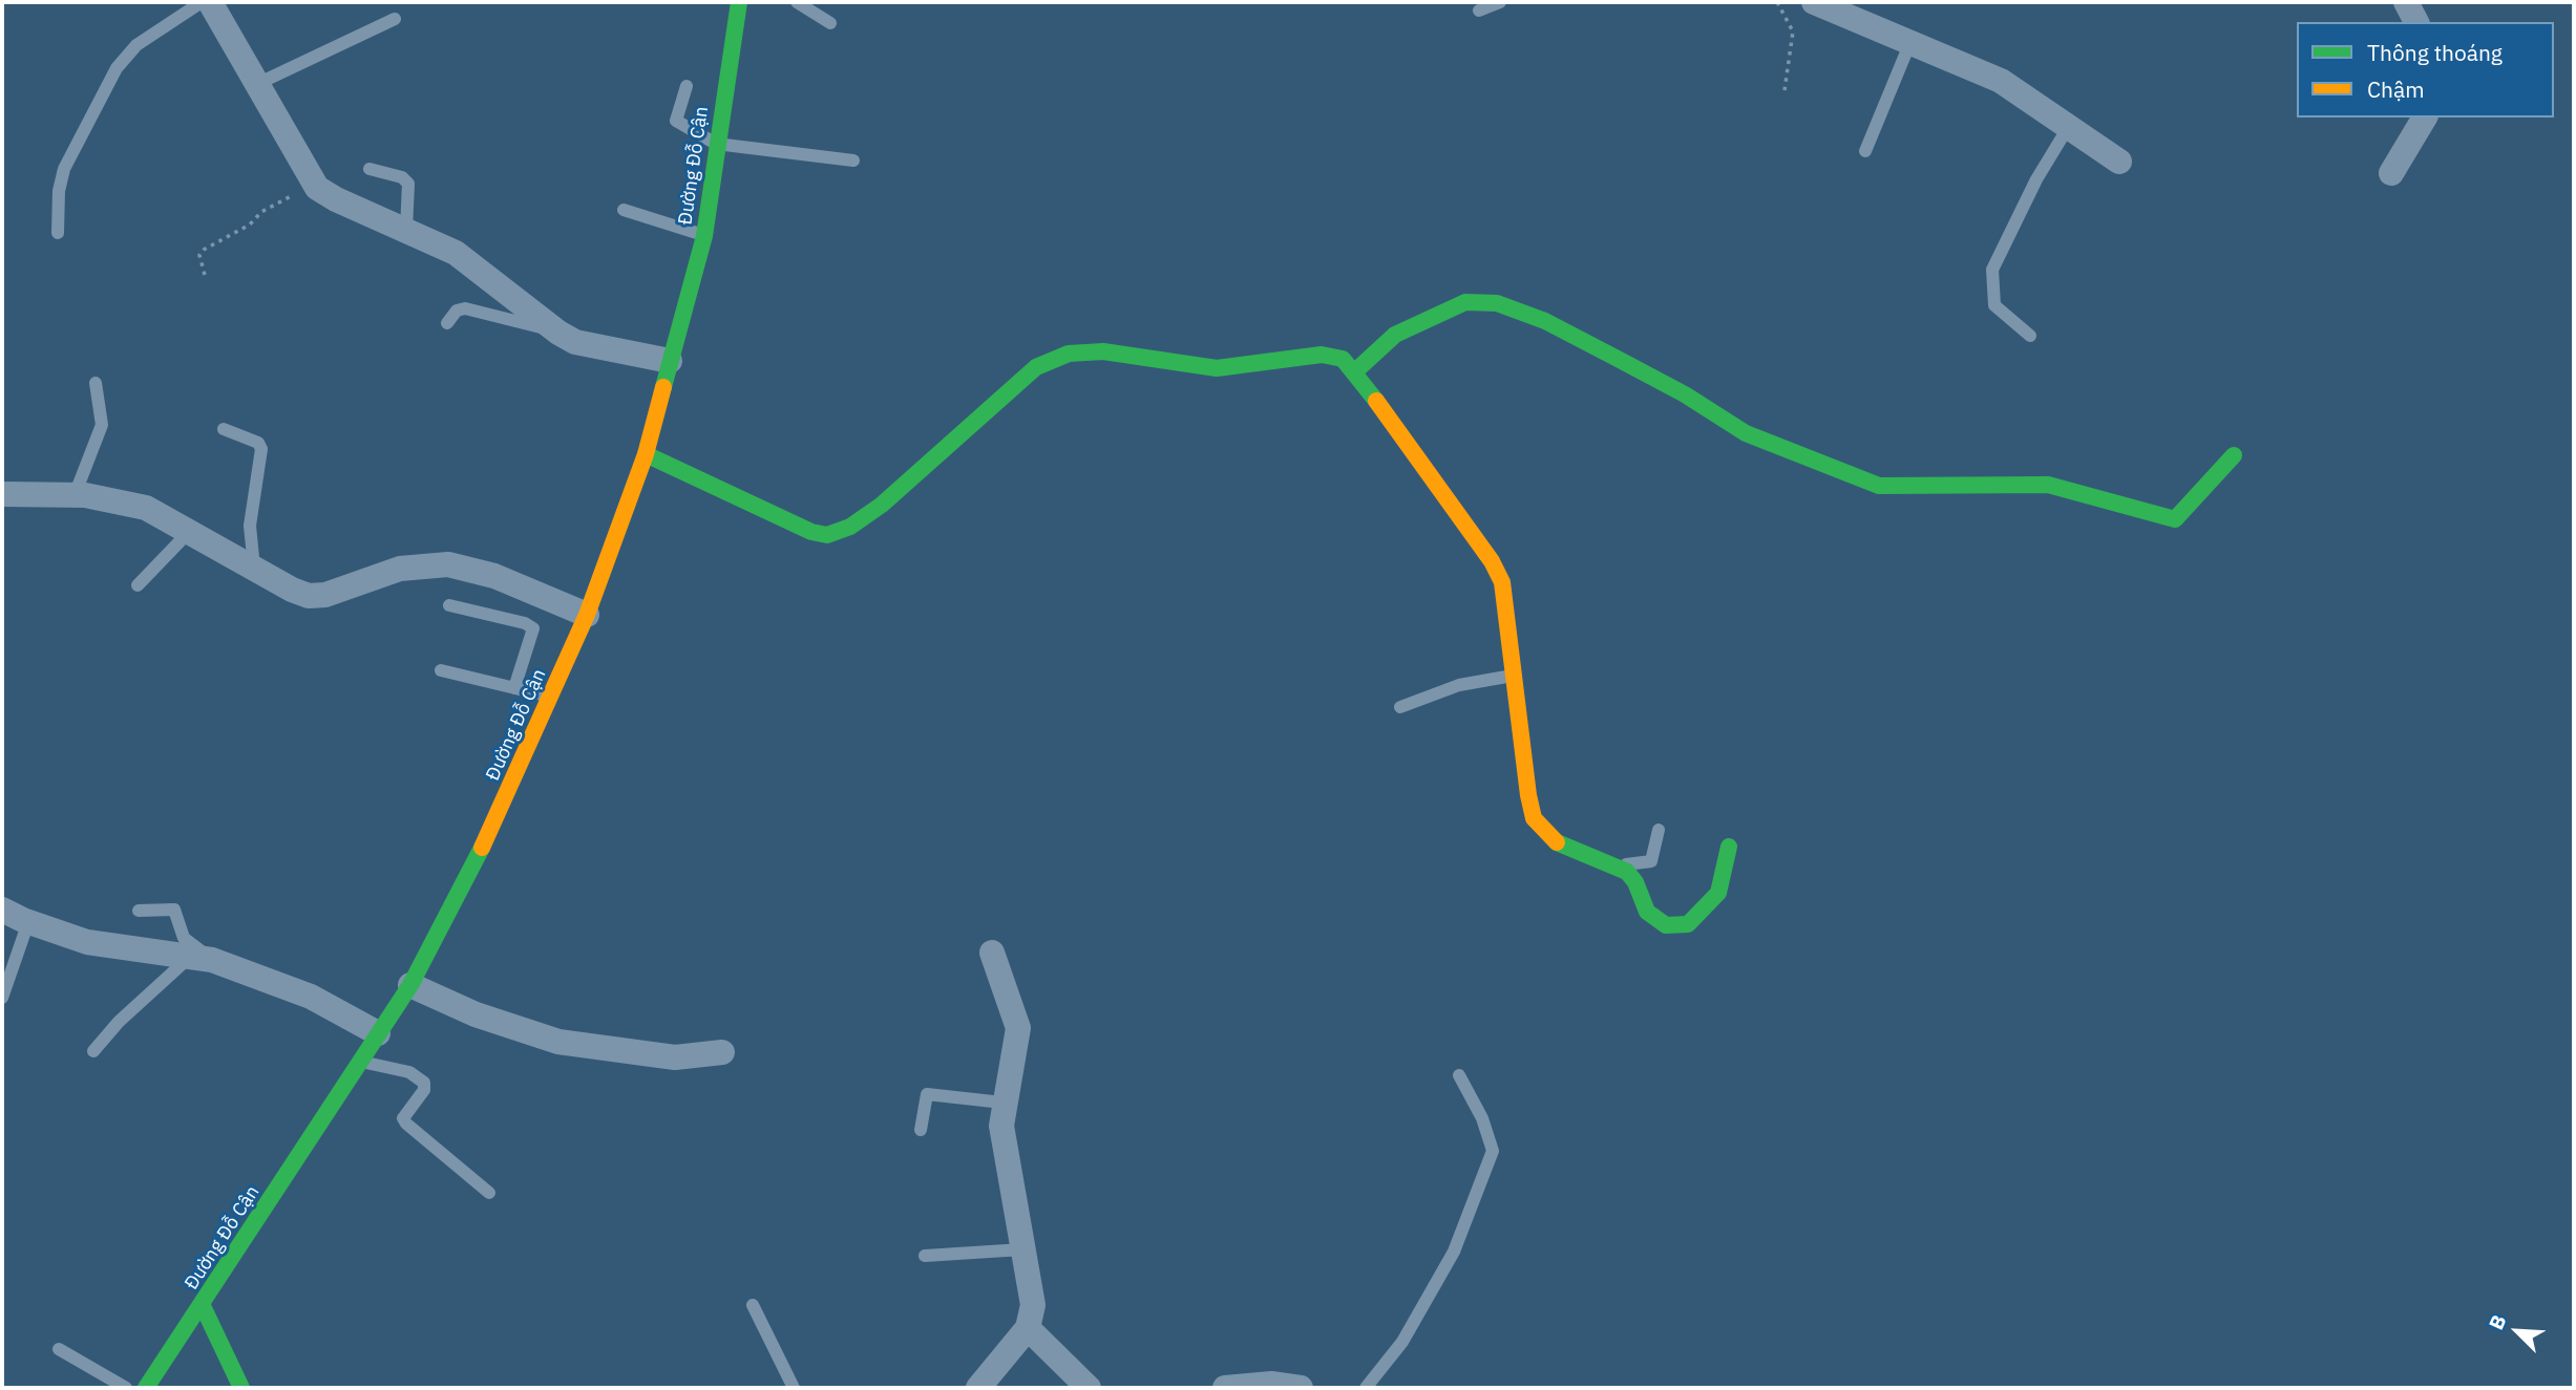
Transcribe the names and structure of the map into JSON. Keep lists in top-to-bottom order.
{
  "streets": {
    "street": ["Đường Đỗ Cận"]
  },
  "legend": ["Thông thoáng", "Chậm"],
  "north": "top left"
}
